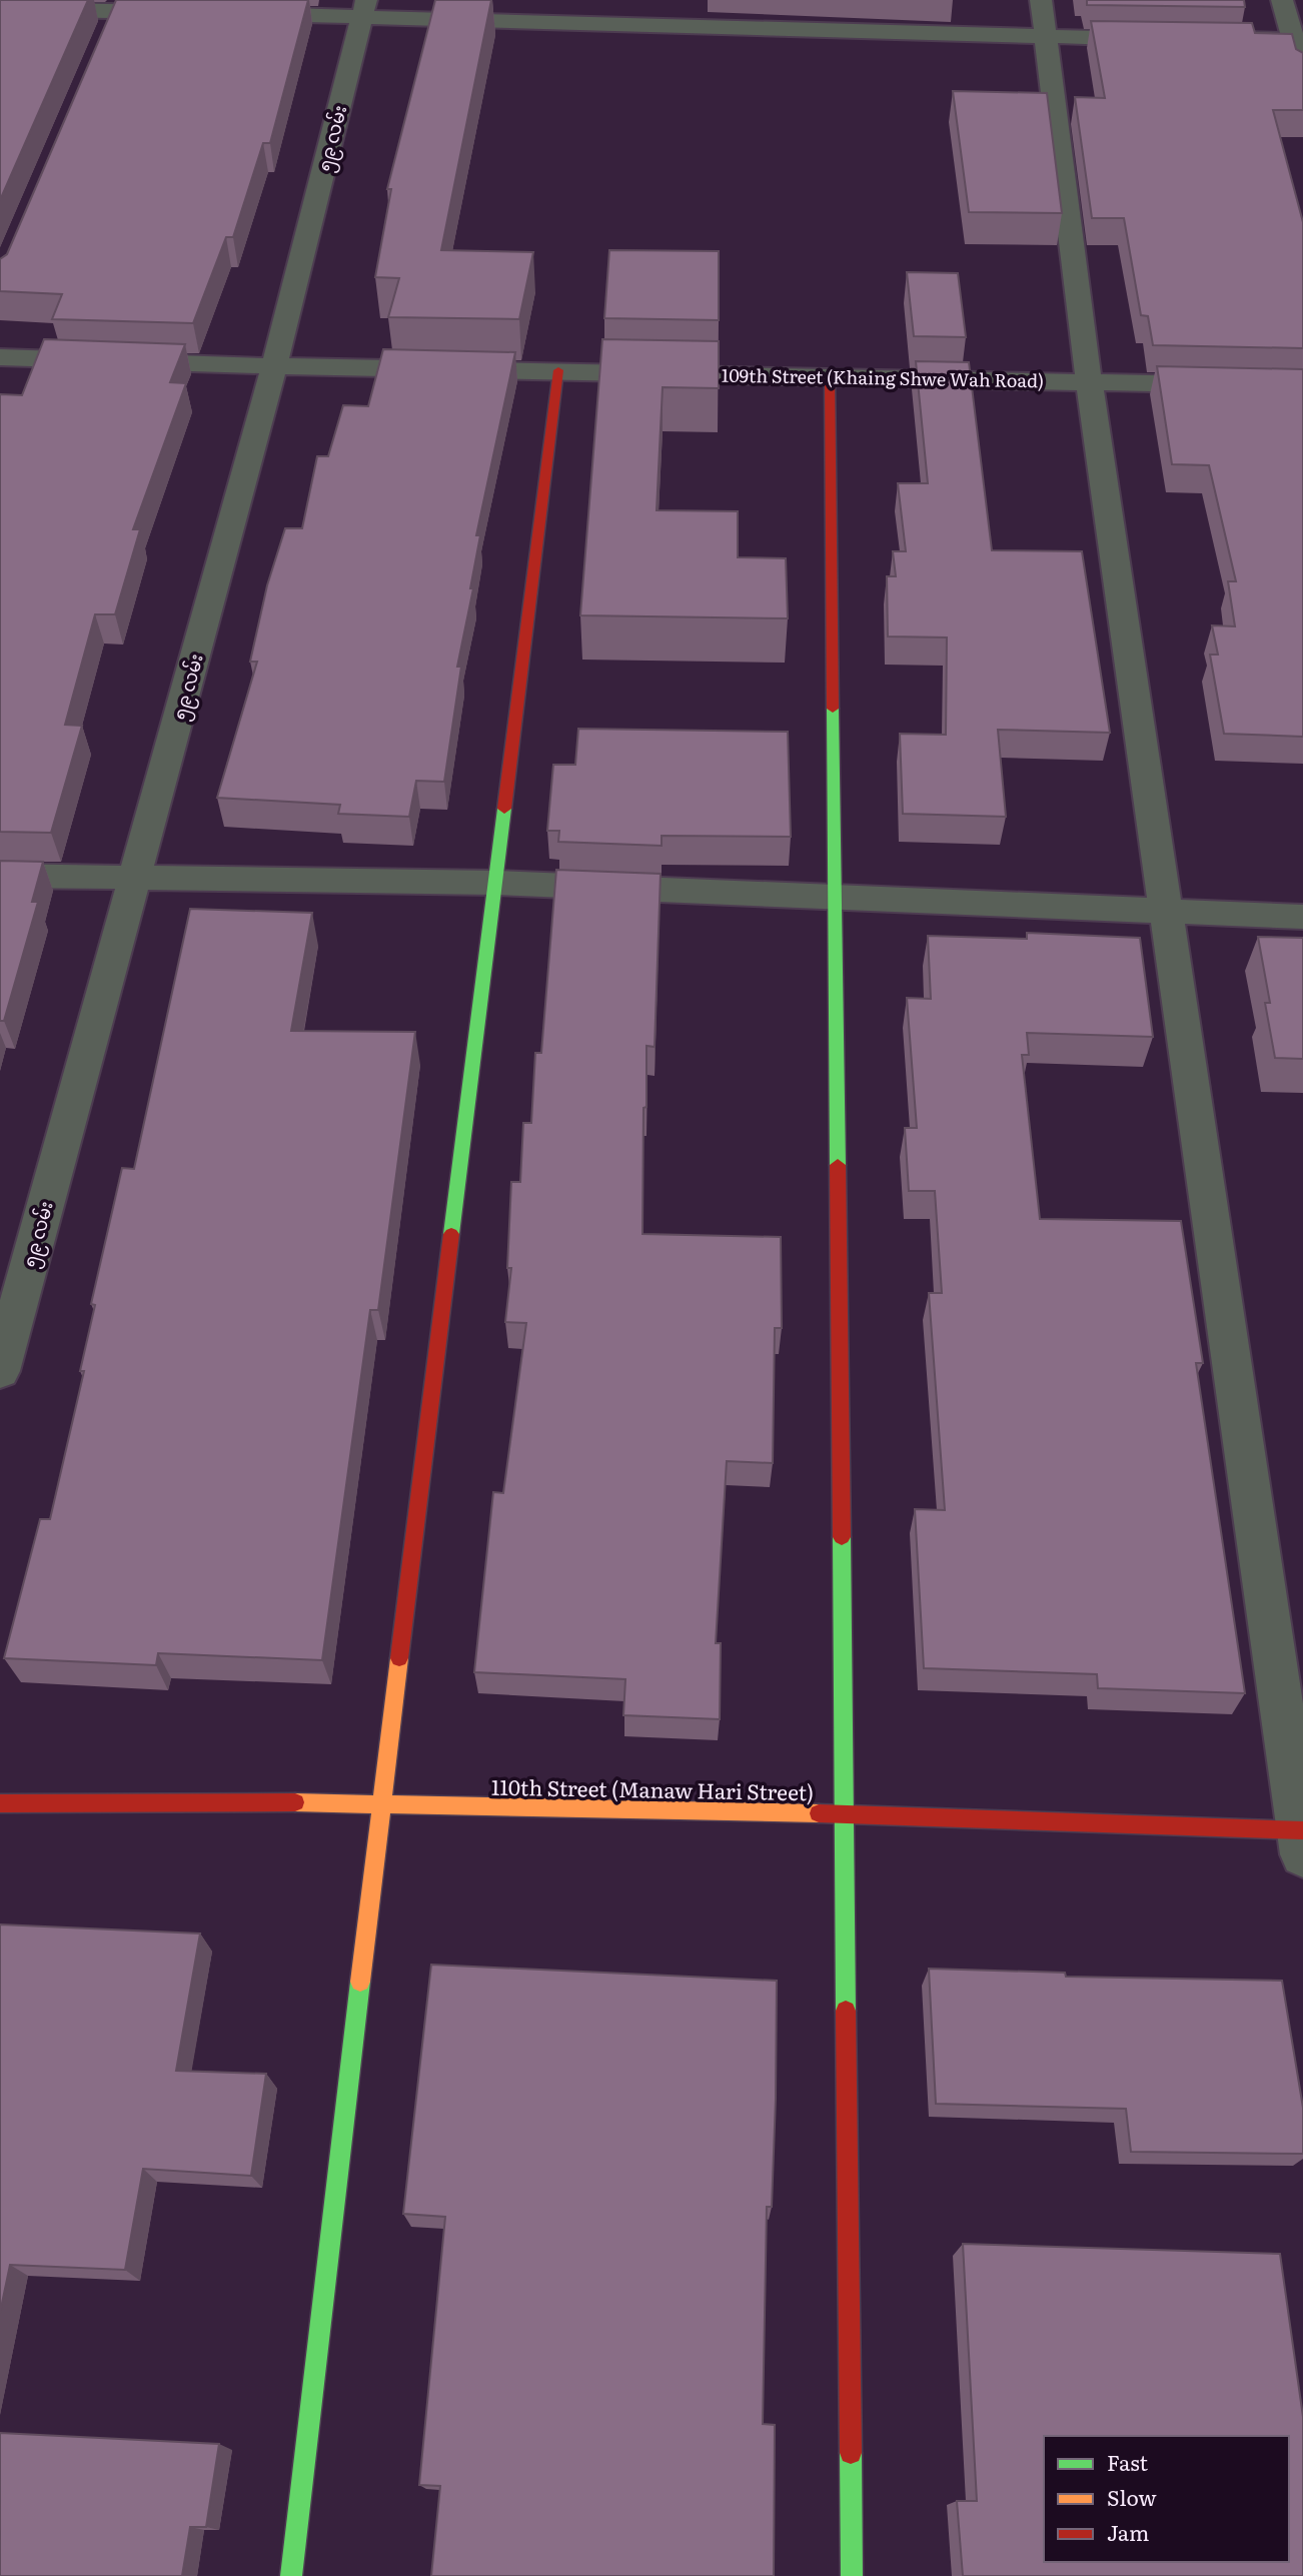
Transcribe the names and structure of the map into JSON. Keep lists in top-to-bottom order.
{
  "streets": {
    "street": ["၅၉ လမ်း", "109th Street (Khaing Shwe Wah Road)", "110th Street (Manaw Hari Street)"]
  },
  "crossings": [
    ["၅၉ လမ်း", "109th Street (Khaing Shwe Wah Road)"]
  ],
  "legend": ["Fast", "Slow", "Jam"]
}
